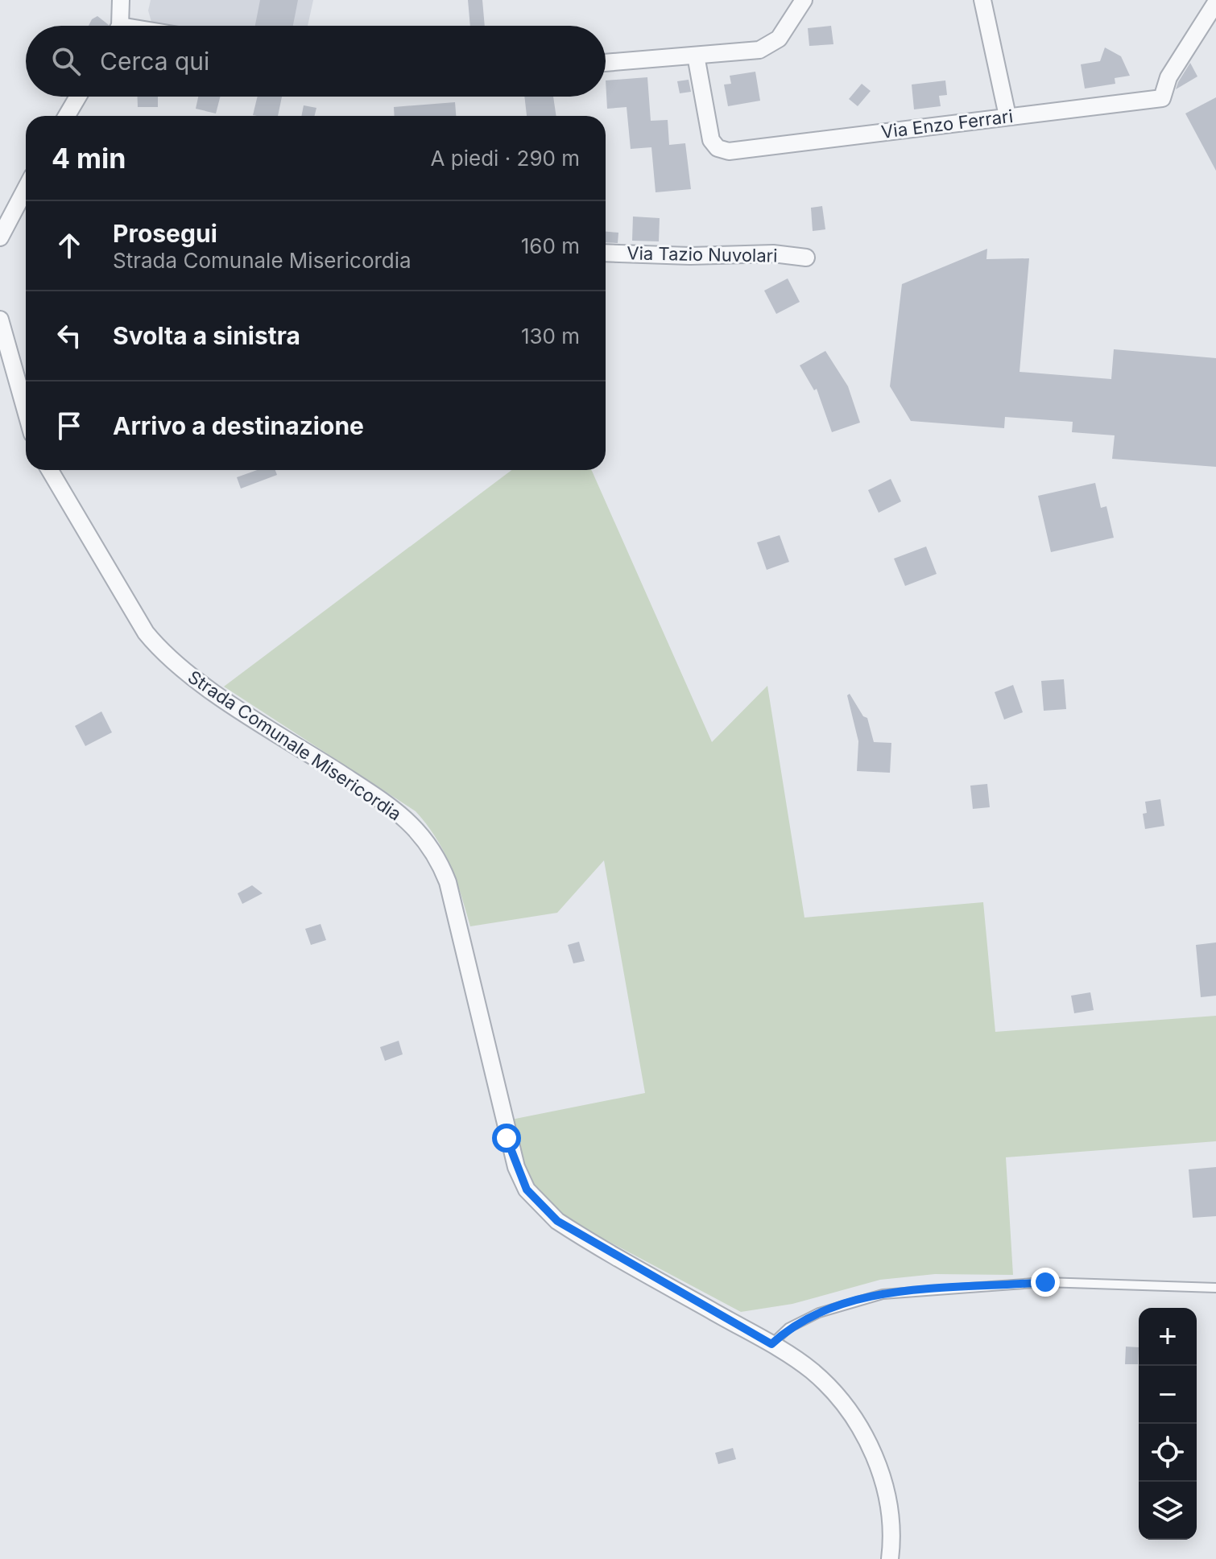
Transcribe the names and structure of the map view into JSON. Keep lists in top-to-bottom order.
{
  "streets": {
    "street": ["Via Enzo Ferrari", "Via Tazio Nuvolari", "Strada Comunale Misericordia"]
  },
  "page": {
    "search": "Cerca qui",
    "heading": ["4 min", "A piedi · 290 m"],
    "list": [
      ["Prosegui", "Strada Comunale Misericordia", "160 m"],
      ["Svolta a sinistra", "130 m"],
      "Arrivo a destinazione"
    ],
    "map_buttons": ["+", "−"]
  }
}
